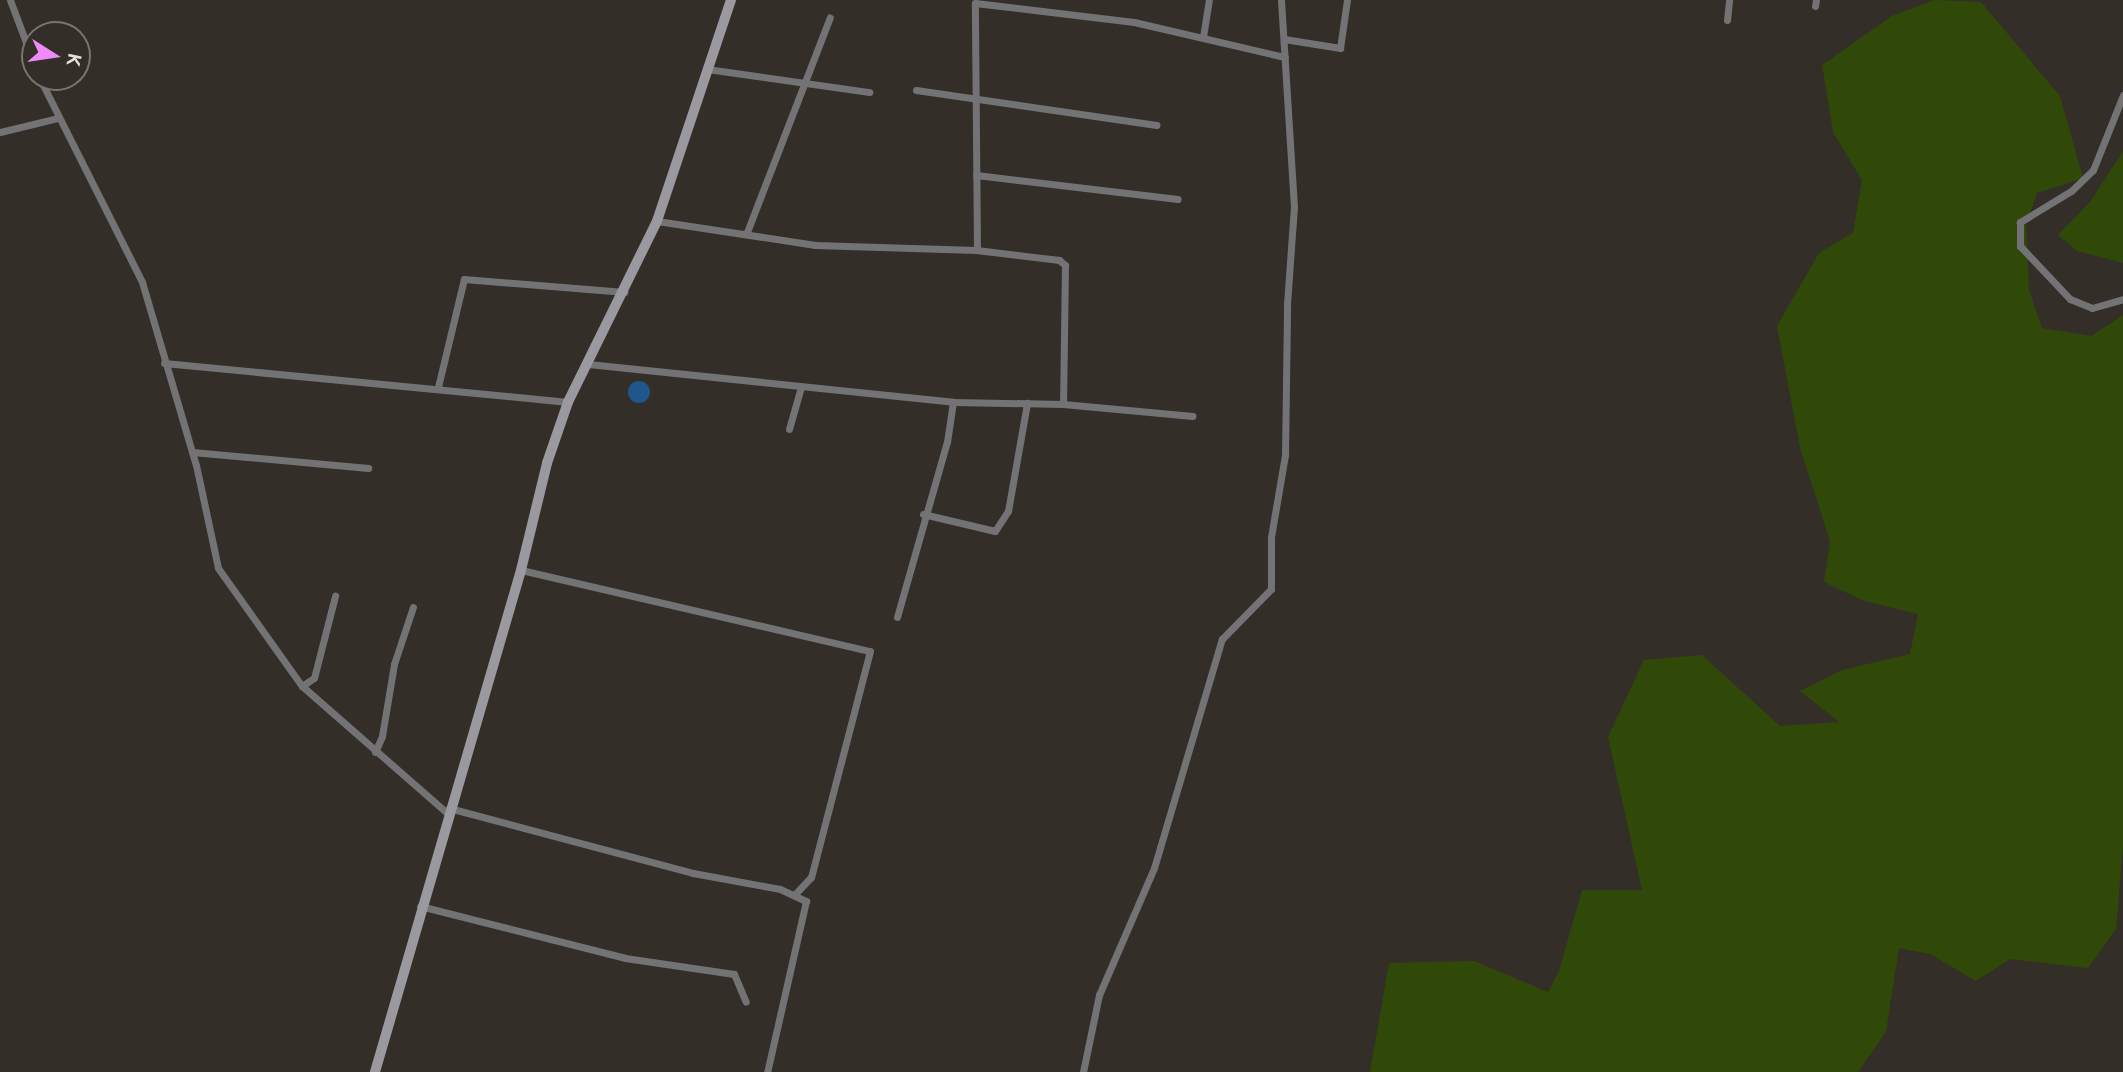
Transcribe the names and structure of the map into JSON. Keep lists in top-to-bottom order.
{
  "north": "right"
}
